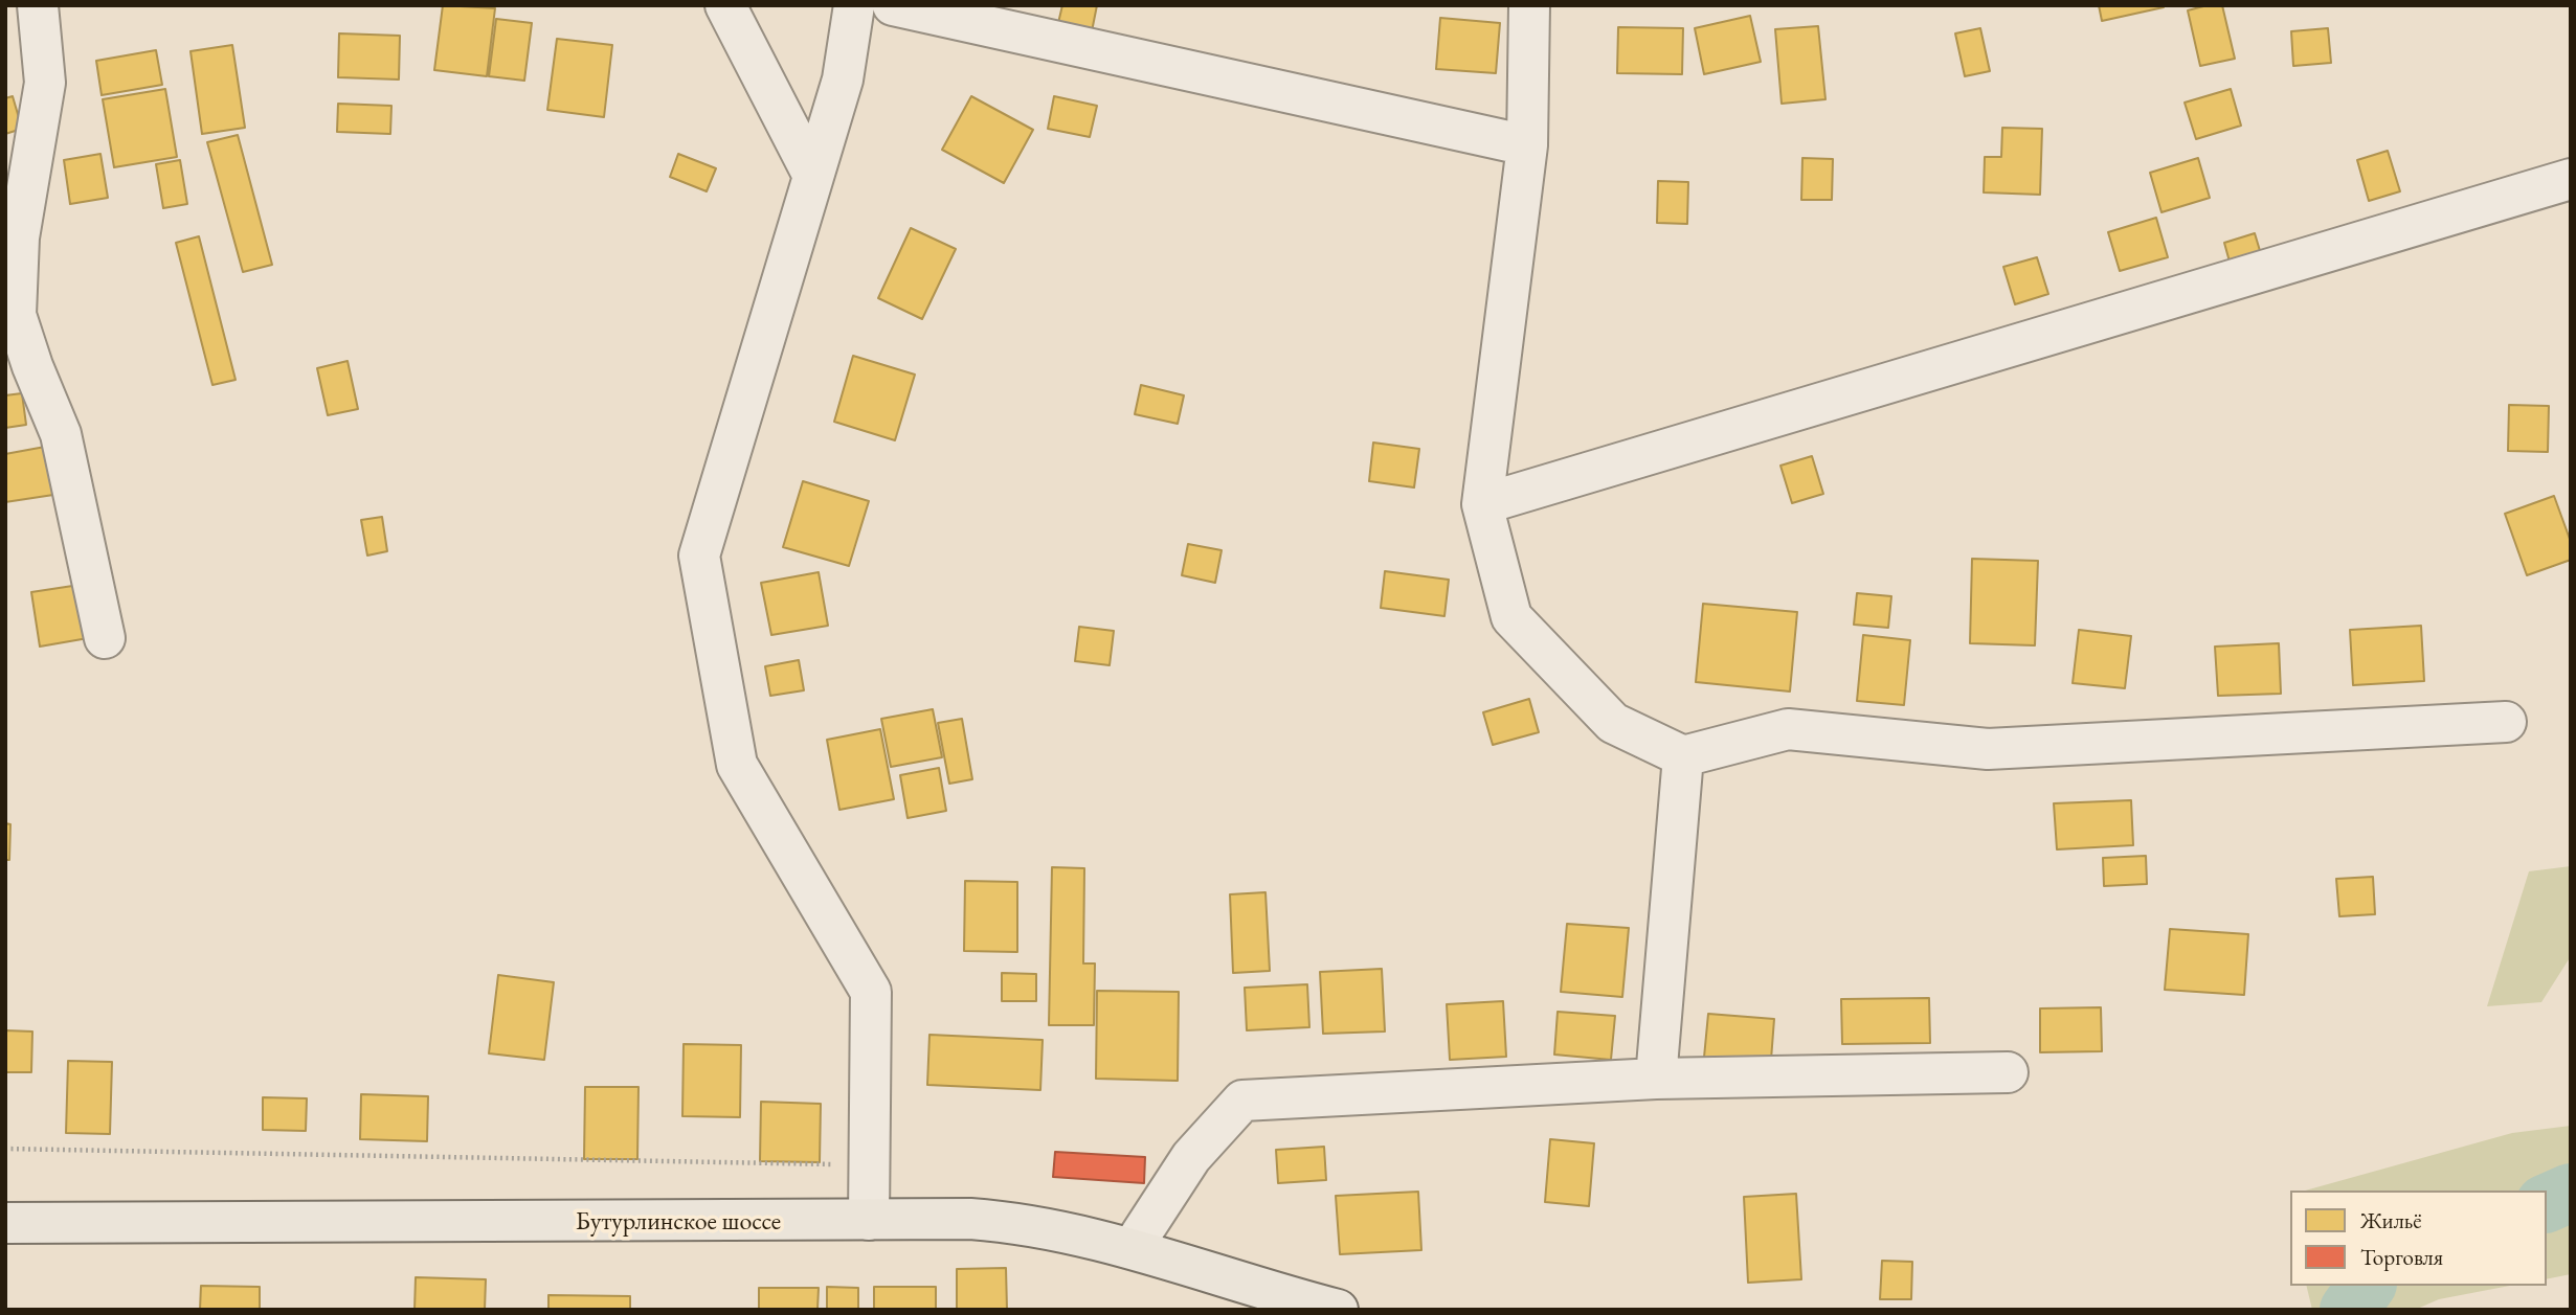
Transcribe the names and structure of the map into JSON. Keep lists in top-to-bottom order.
{
  "streets": {
    "main road": ["Бутурлинское шоссе"]
  },
  "legend": ["Жильё", "Торговля"]
}
